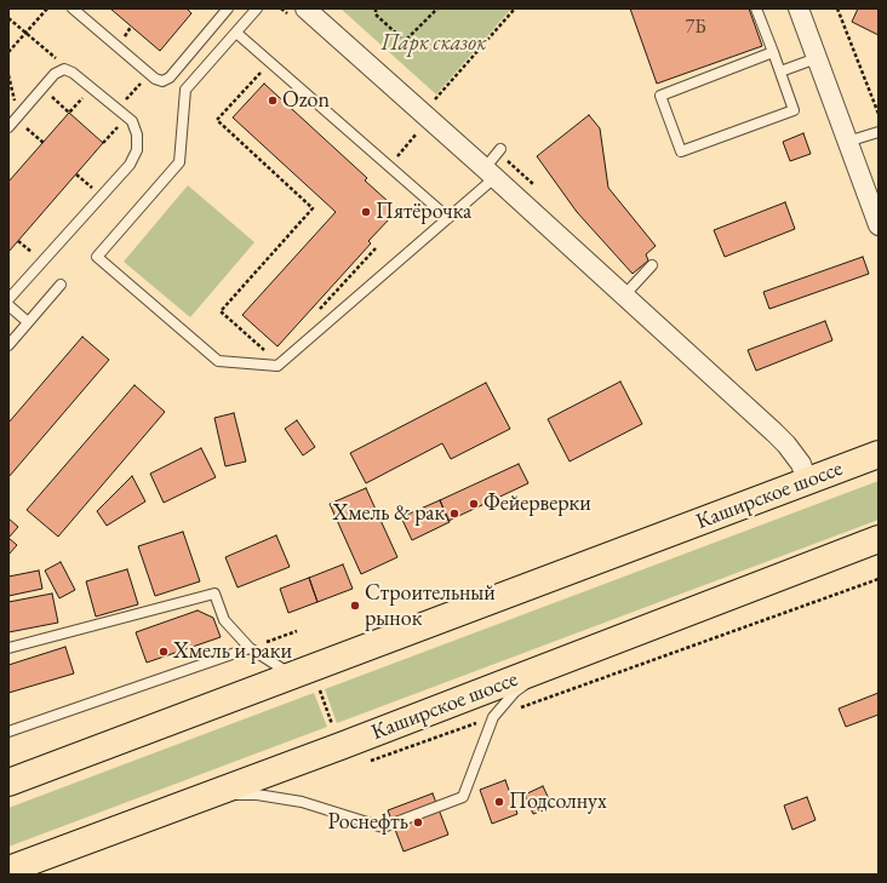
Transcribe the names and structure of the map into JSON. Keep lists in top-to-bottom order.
{
  "streets": {
    "highway": ["Каширское шоссе"]
  },
  "parks": ["Парк сказок"],
  "places": [
    "Ozon",
    "Пятёрочка",
    "Фейерверки",
    "Хмель & рак",
    "Строительный рынок",
    "Хмель и раки",
    "Подсолнух",
    "Роснефть"
  ],
  "house_numbers": ["7Б"]
}
